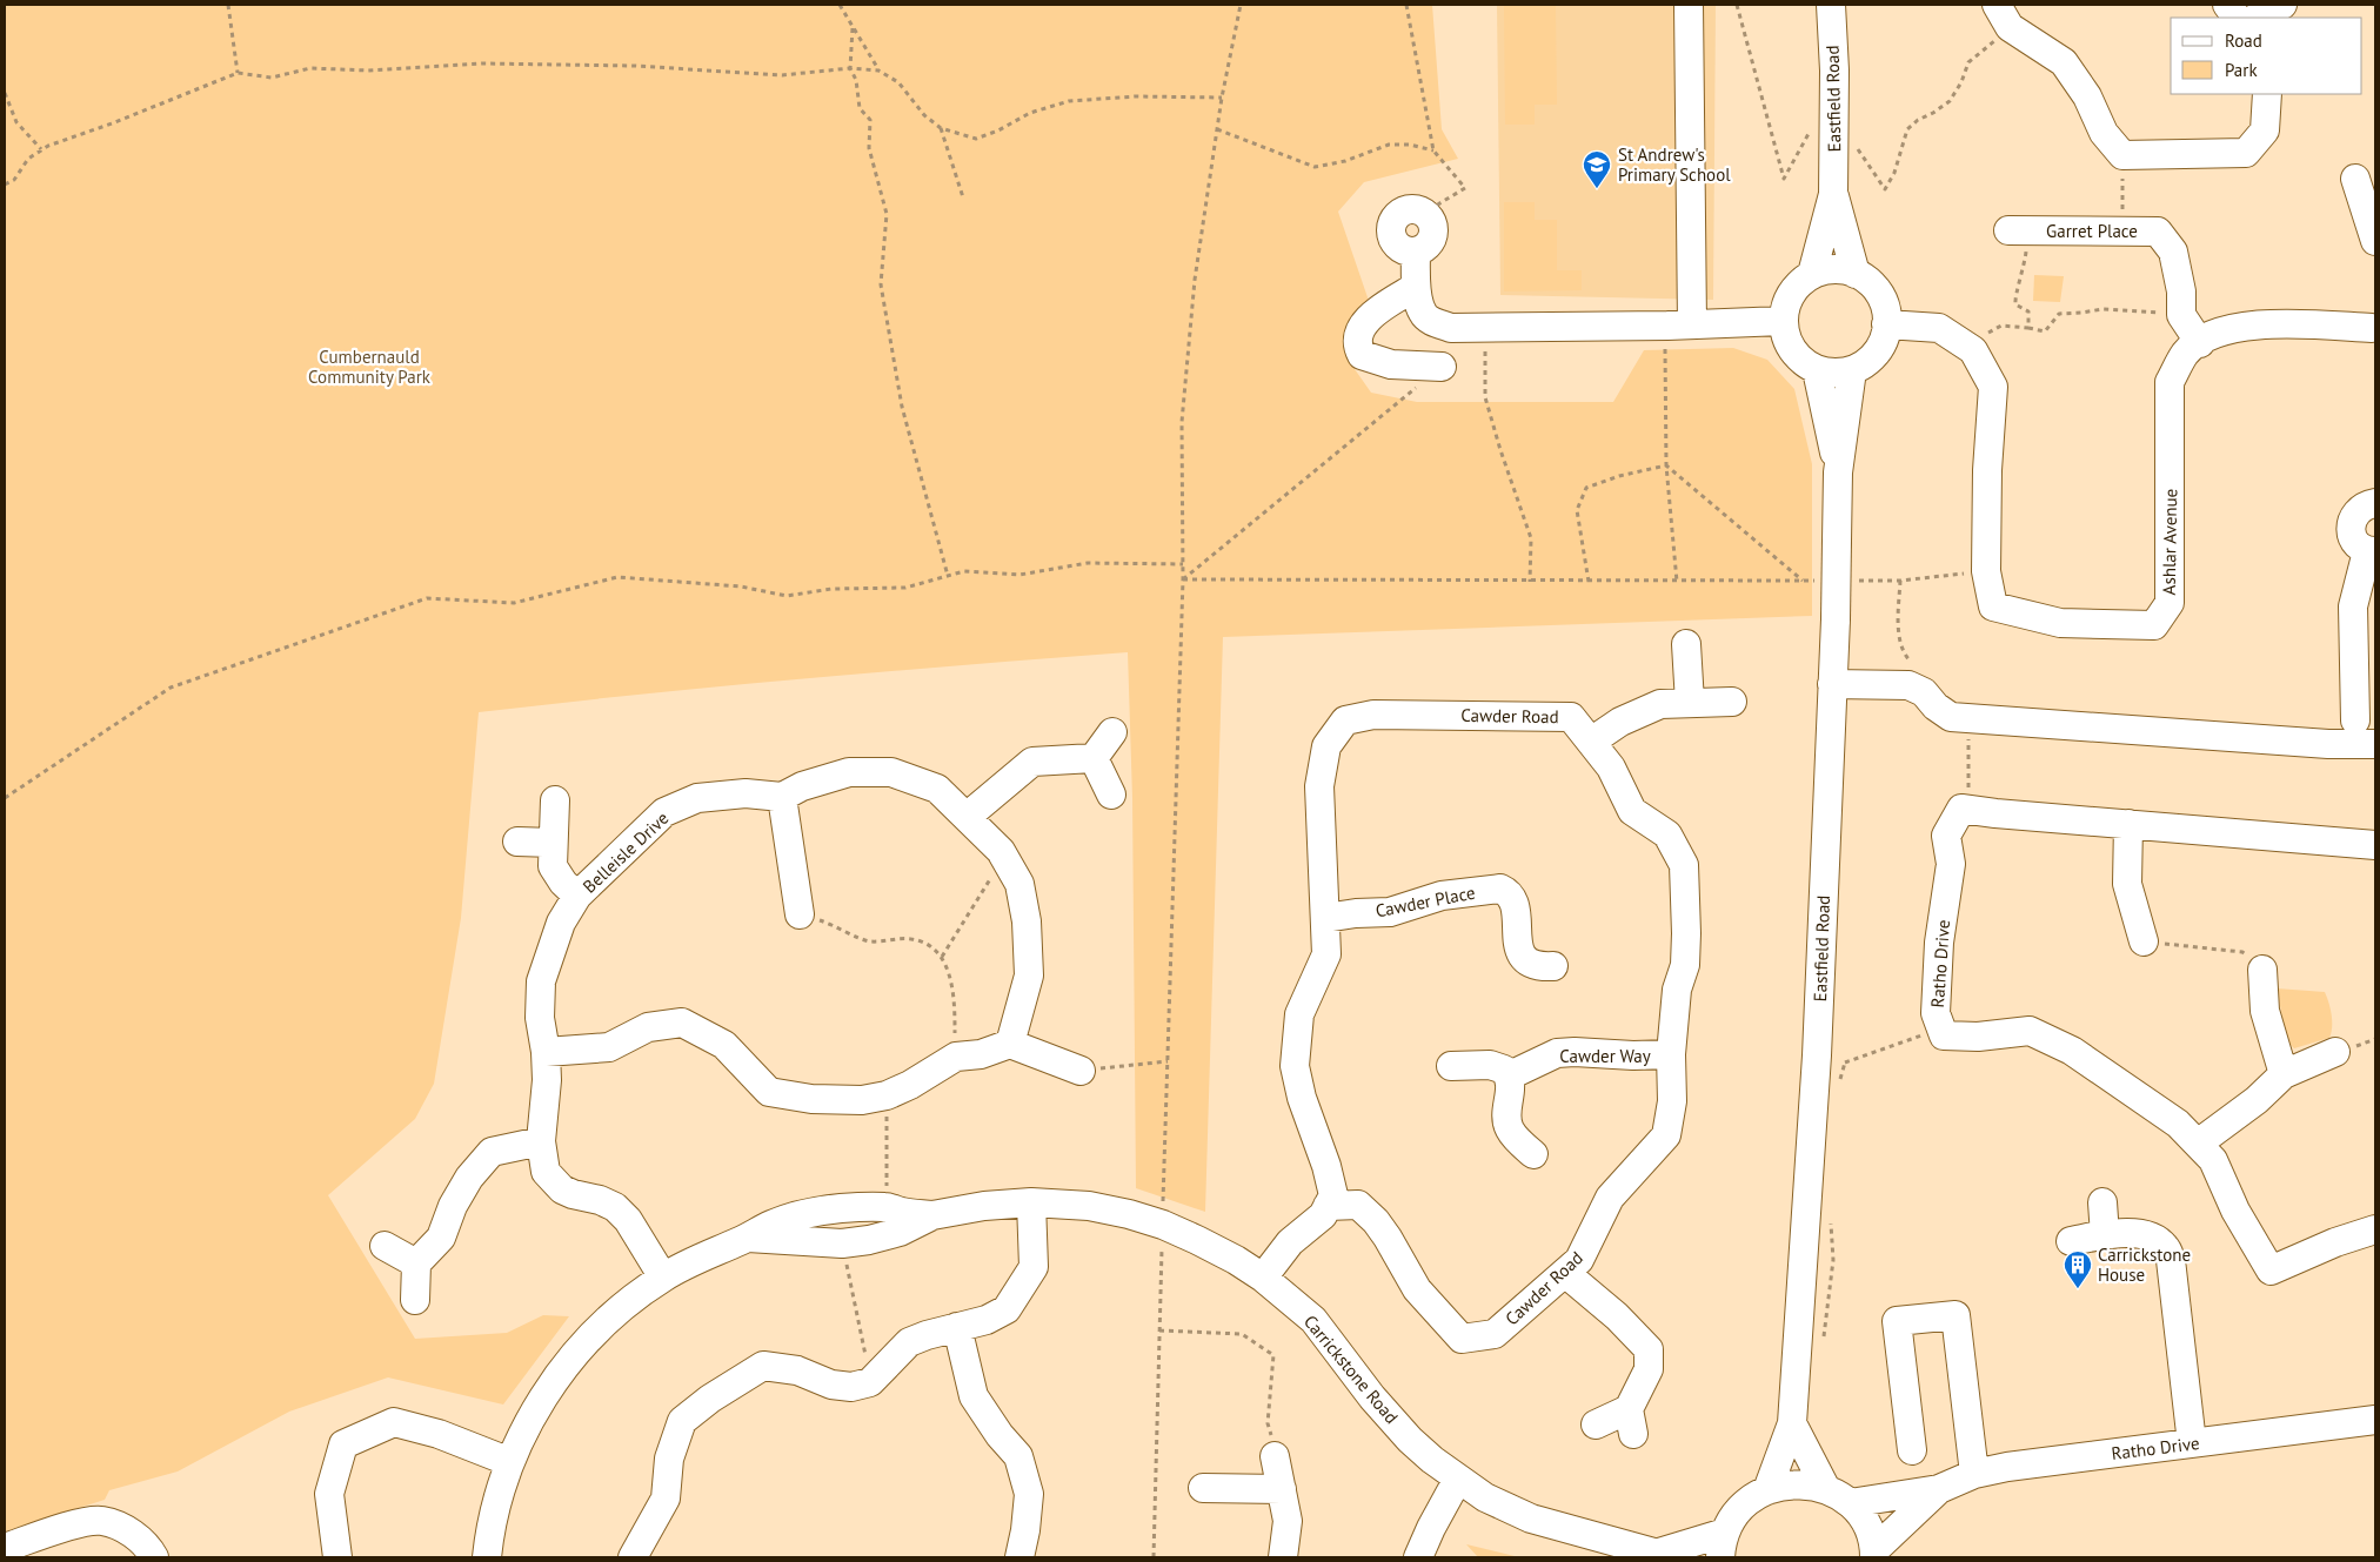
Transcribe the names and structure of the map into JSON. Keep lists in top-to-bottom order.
{
  "streets": {
    "street": [
      "Eastfield Road",
      "Garret Place",
      "Ashlar Avenue",
      "Cawder Road",
      "Belleisle Drive",
      "Cawder Place",
      "Ratho Drive",
      "Cawder Way",
      "Carrickstone Road"
    ]
  },
  "crossings": [
    ["Eastfield Road", "Ashlar Avenue"],
    ["Eastfield Road", "Ratho Drive"],
    ["Garret Place", "Ashlar Avenue"],
    ["Cawder Road", "Cawder Place"],
    ["Cawder Road", "Cawder Way"],
    ["Belleisle Drive", "Carrickstone Road"]
  ],
  "parks": ["Cumbernauld Community Park"],
  "places": {
    "school or university": ["St Andrew's Primary School"],
    "building": ["Carrickstone House"]
  },
  "legend": ["Road", "Park"]
}
